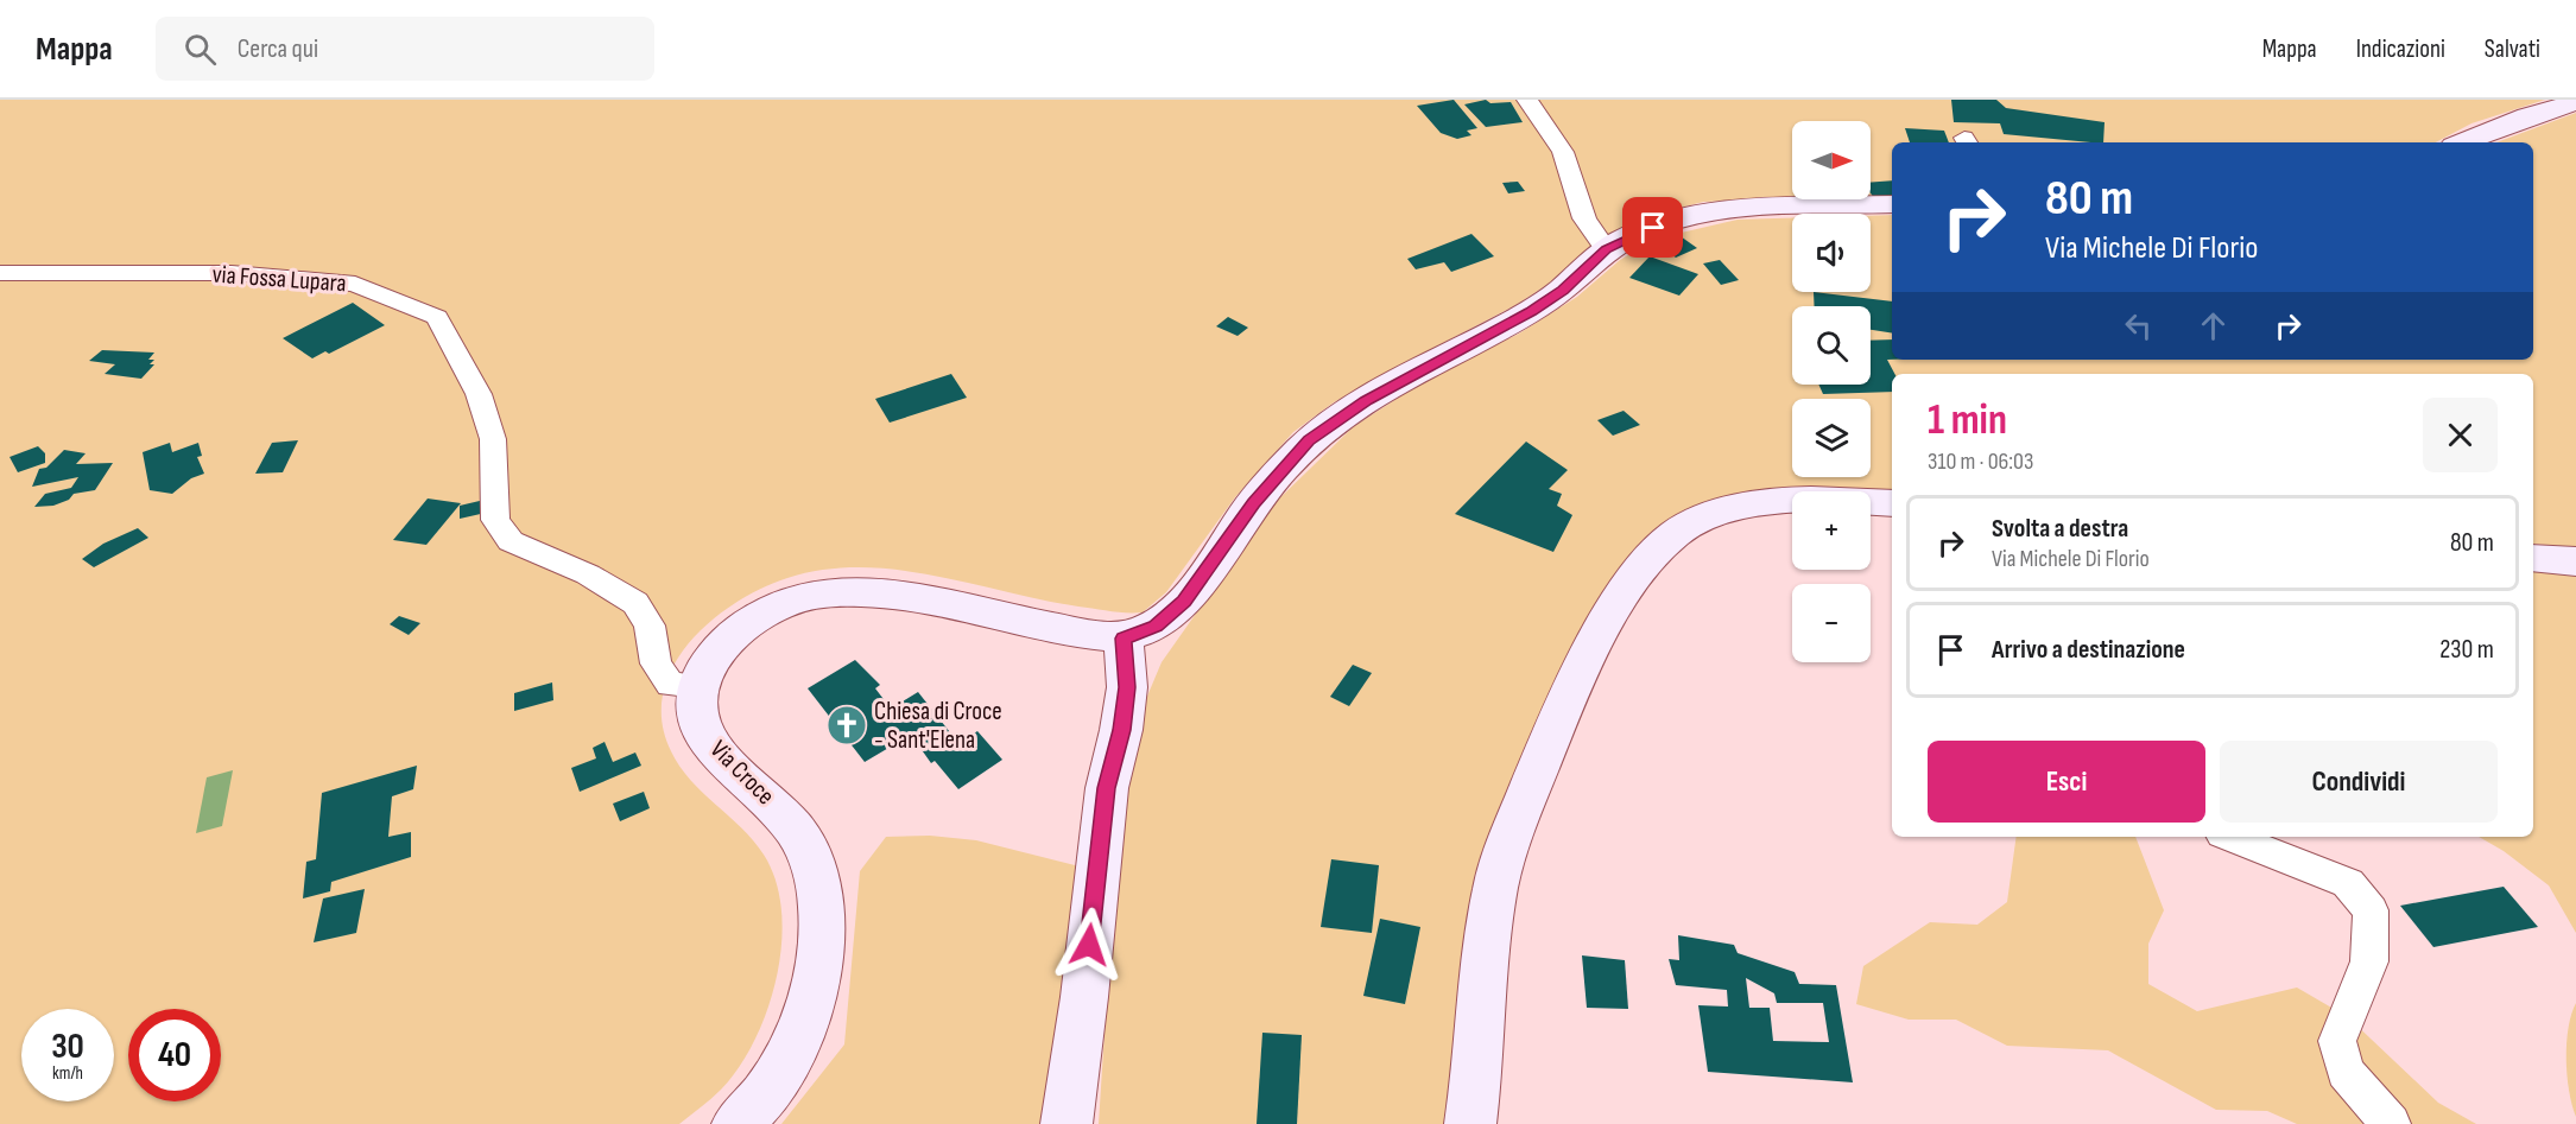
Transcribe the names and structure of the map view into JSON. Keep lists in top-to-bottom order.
{
  "streets": {
    "street": ["via Fossa Lupara", "Via Croce"]
  },
  "crossings": [
    ["via Fossa Lupara", "Via Croce"]
  ],
  "places": {
    "church": ["Chiesa di Croce - Sant'Elena"]
  },
  "north": "right",
  "page": {
    "header": "Mappa",
    "search": "Cerca qui",
    "nav": ["Mappa", "Indicazioni", "Salvati"],
    "map_buttons": ["+", "−"],
    "turn": ["80 m", "Via Michele Di Florio"],
    "heading": ["1 min", "310 m · 06:03"],
    "list": [
      {
        "name": "Svolta a destra",
        "note": "Via Michele Di Florio",
        "value": "80 m"
      },
      {
        "name": "Arrivo a destinazione",
        "value": "230 m"
      }
    ],
    "buttons": ["Esci", "Condividi"],
    "speed": "30 km/h",
    "limit": "40"
  }
}
